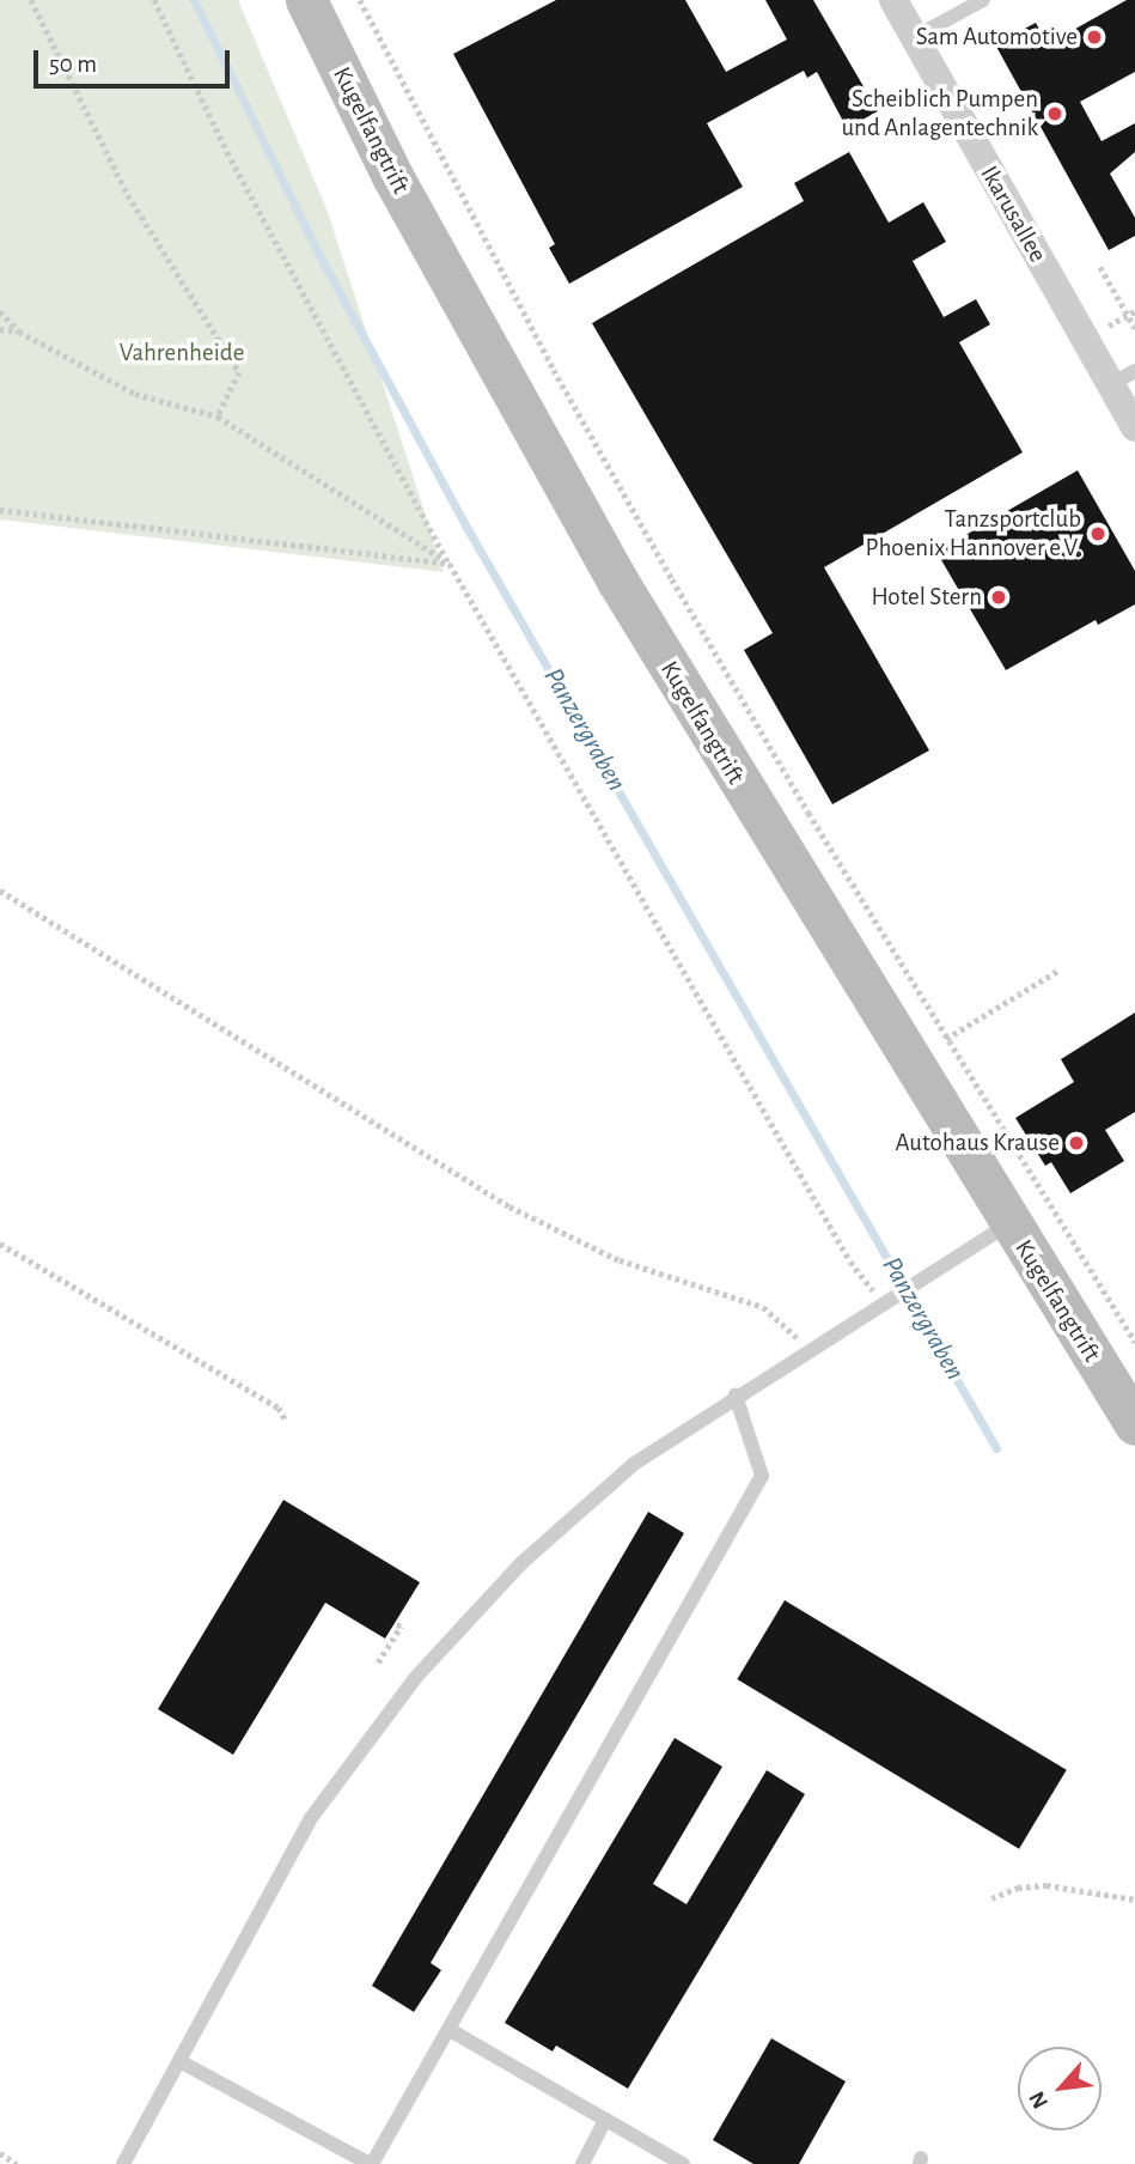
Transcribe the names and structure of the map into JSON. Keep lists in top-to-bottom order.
{
  "streets": {
    "street": ["Kugelfangtrift", "Ikarusallee"]
  },
  "water": ["Panzergraben"],
  "parks": ["Vahrenheide"],
  "places": [
    "Sam Automotive",
    "Scheiblich Pumpen und Anlagentechnik",
    "Tanzsportclub Phoenix Hannover e.V.",
    "Hotel Stern",
    "Autohaus Krause"
  ],
  "scale_bar": "50 m",
  "north": "bottom left"
}
